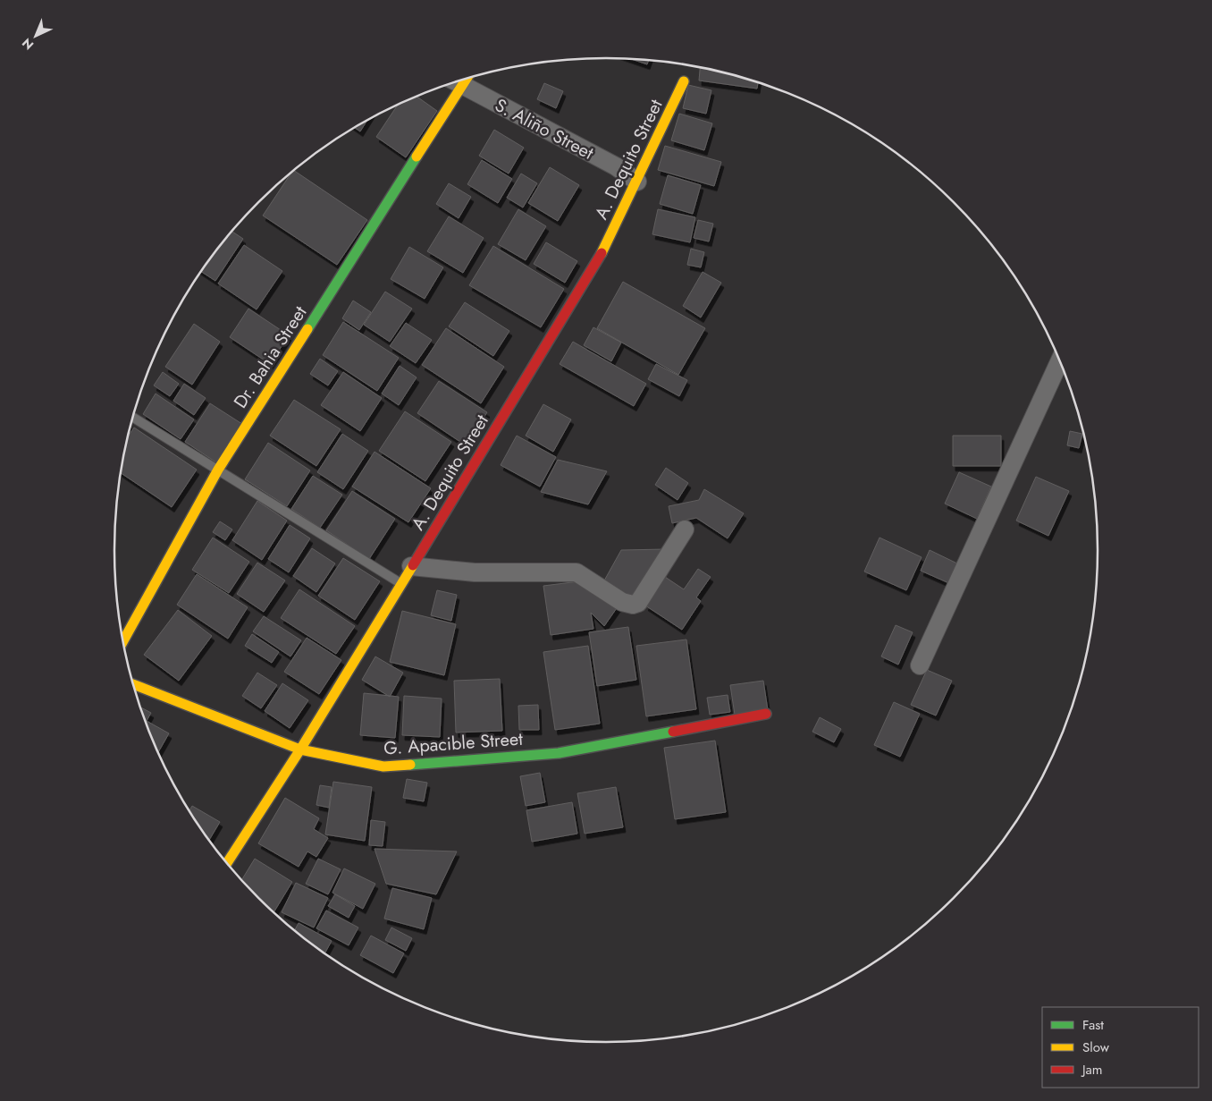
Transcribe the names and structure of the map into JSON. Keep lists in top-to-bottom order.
{
  "streets": {
    "street": [
      "S. Aliño Street",
      "A. Dequito Street",
      "Dr. Bahia Street",
      "G. Apacible Street"
    ]
  },
  "crossings": [
    ["S. Aliño Street", "A. Dequito Street"],
    ["A. Dequito Street", "G. Apacible Street"]
  ],
  "legend": ["Fast", "Slow", "Jam"],
  "north": "bottom left"
}
